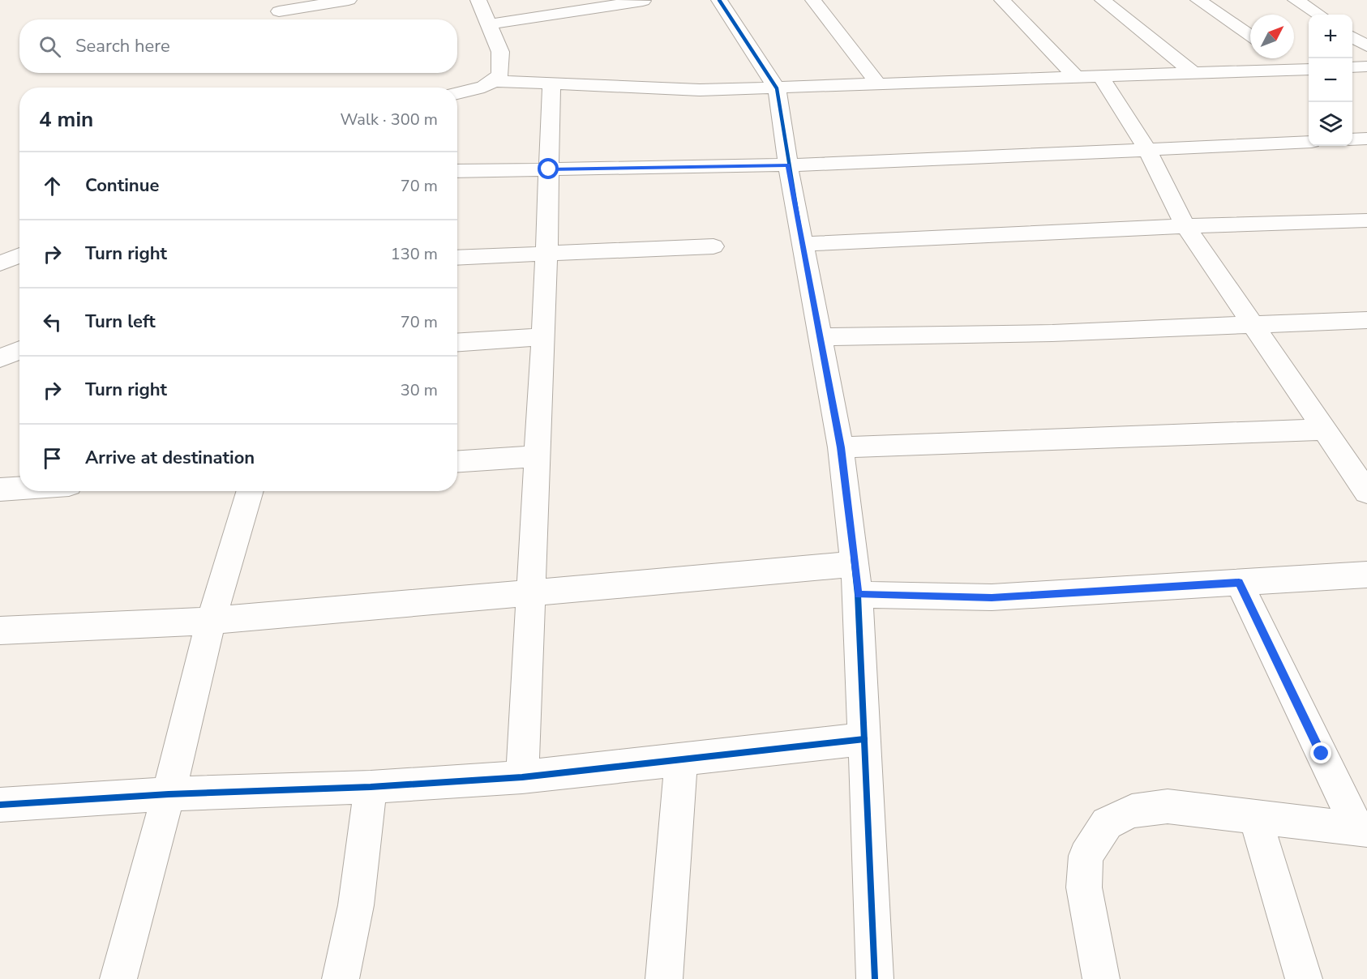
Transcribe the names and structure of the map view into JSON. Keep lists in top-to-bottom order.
{
  "north": "top right",
  "page": {
    "map_buttons": ["+", "−"],
    "search": "Search here",
    "heading": ["4 min", "Walk · 300 m"],
    "list": [
      ["Continue", "70 m"],
      ["Turn right", "130 m"],
      ["Turn left", "70 m"],
      ["Turn right", "30 m"],
      "Arrive at destination"
    ]
  }
}
